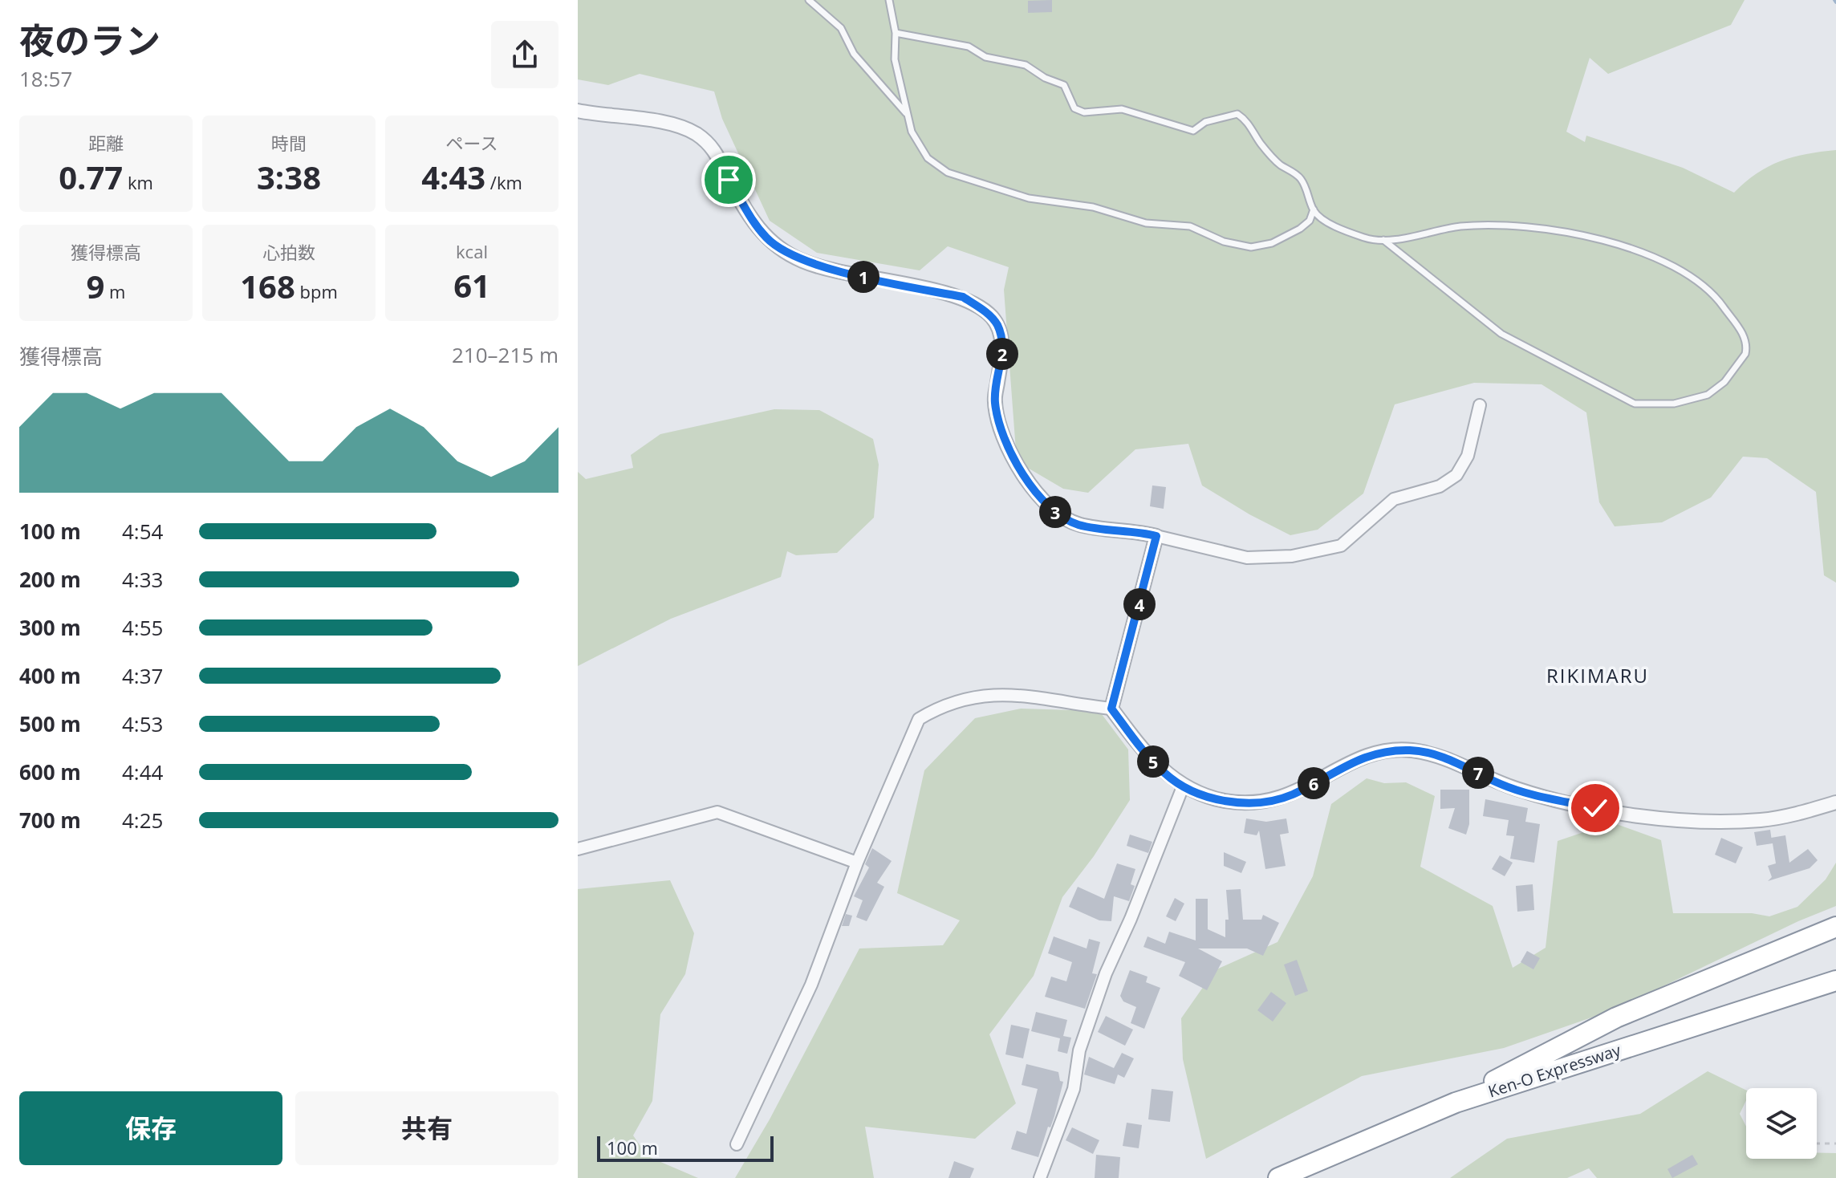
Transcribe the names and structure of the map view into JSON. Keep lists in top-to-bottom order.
{
  "streets": {
    "highway": ["Ken-O Expressway"]
  },
  "districts": ["RIKIMARU"],
  "scale_bar": "100 m",
  "page": {
    "heading": ["夜のラン", "18:57"],
    "stats": [
      ["距離", "0.77 km"],
      ["時間", "3:38"],
      ["ペース", "4:43 /km"],
      ["獲得標高", "9 m"],
      ["心拍数", "168 bpm"],
      ["kcal", "61"]
    ],
    "pins": [
      "1",
      "2",
      "3",
      "4",
      "5",
      "7",
      "6"
    ],
    "chart": ["獲得標高", "210–215 m"],
    "list": [
      {
        "name": "100 m",
        "note": "4:54"
      },
      {
        "name": "200 m",
        "note": "4:33"
      },
      {
        "name": "300 m",
        "note": "4:55"
      },
      {
        "name": "400 m",
        "note": "4:37"
      },
      {
        "name": "500 m",
        "note": "4:53"
      },
      {
        "name": "600 m",
        "note": "4:44"
      },
      {
        "name": "700 m",
        "note": "4:25"
      }
    ],
    "buttons": ["保存", "共有"],
    "scale": "100 m"
  }
}
